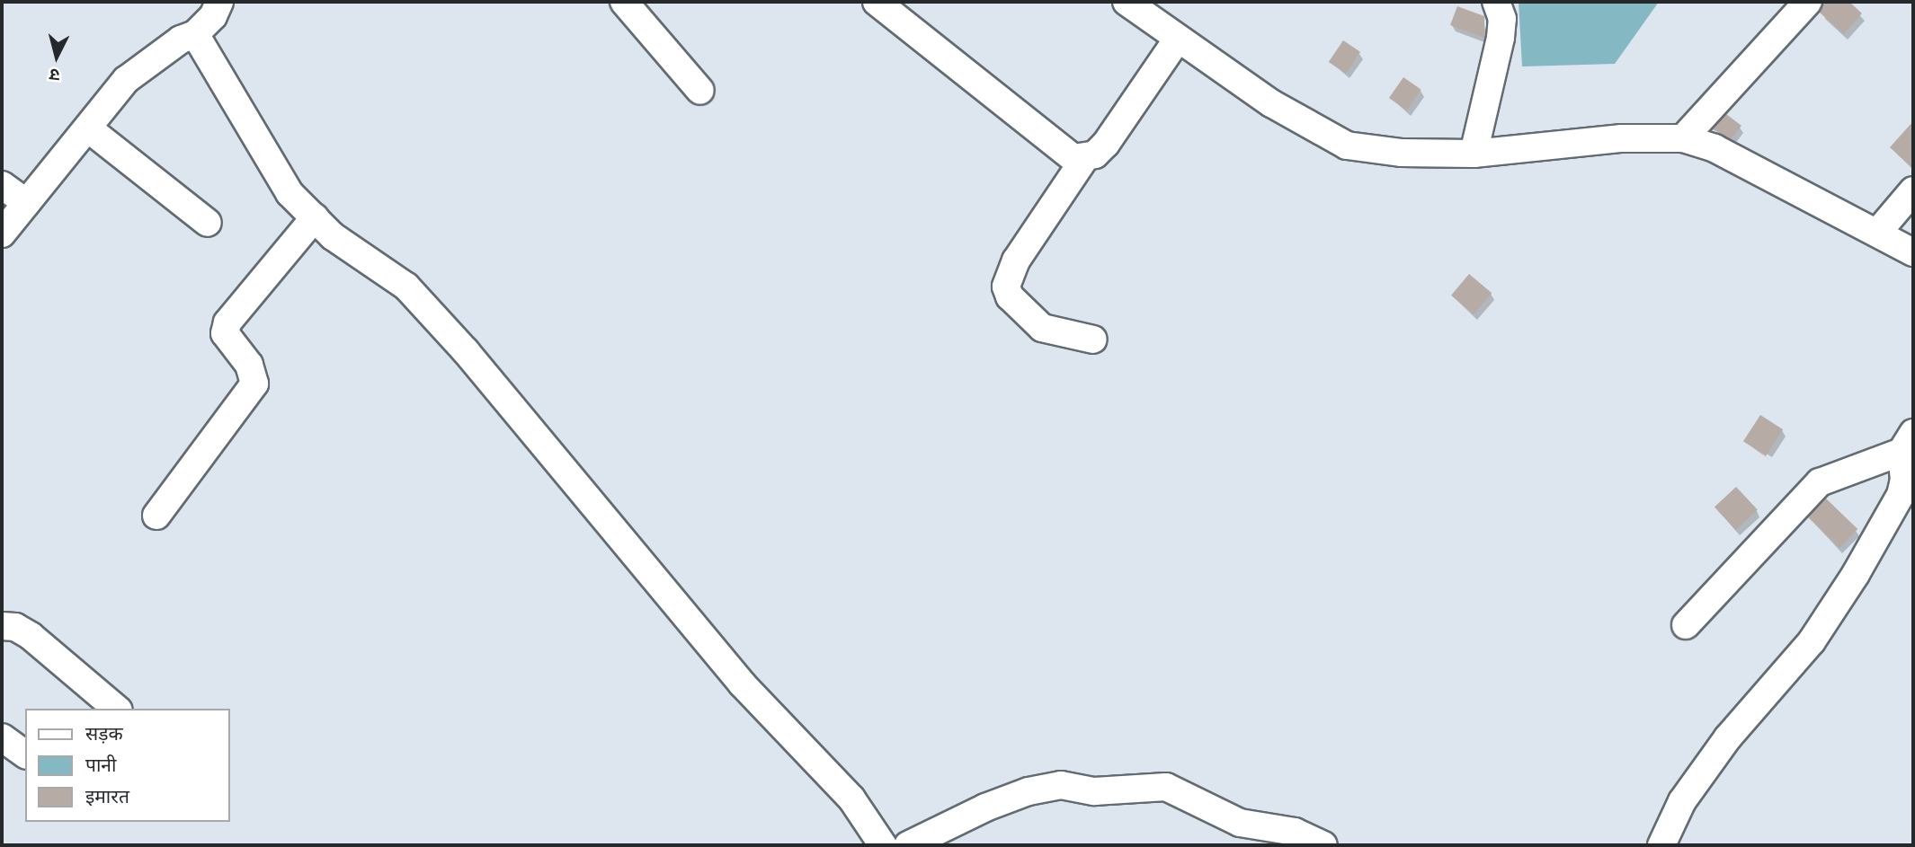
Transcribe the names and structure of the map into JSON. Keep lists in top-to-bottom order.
{
  "legend": ["सड़क", "पानी", "इमारत"],
  "north": "bottom"
}
